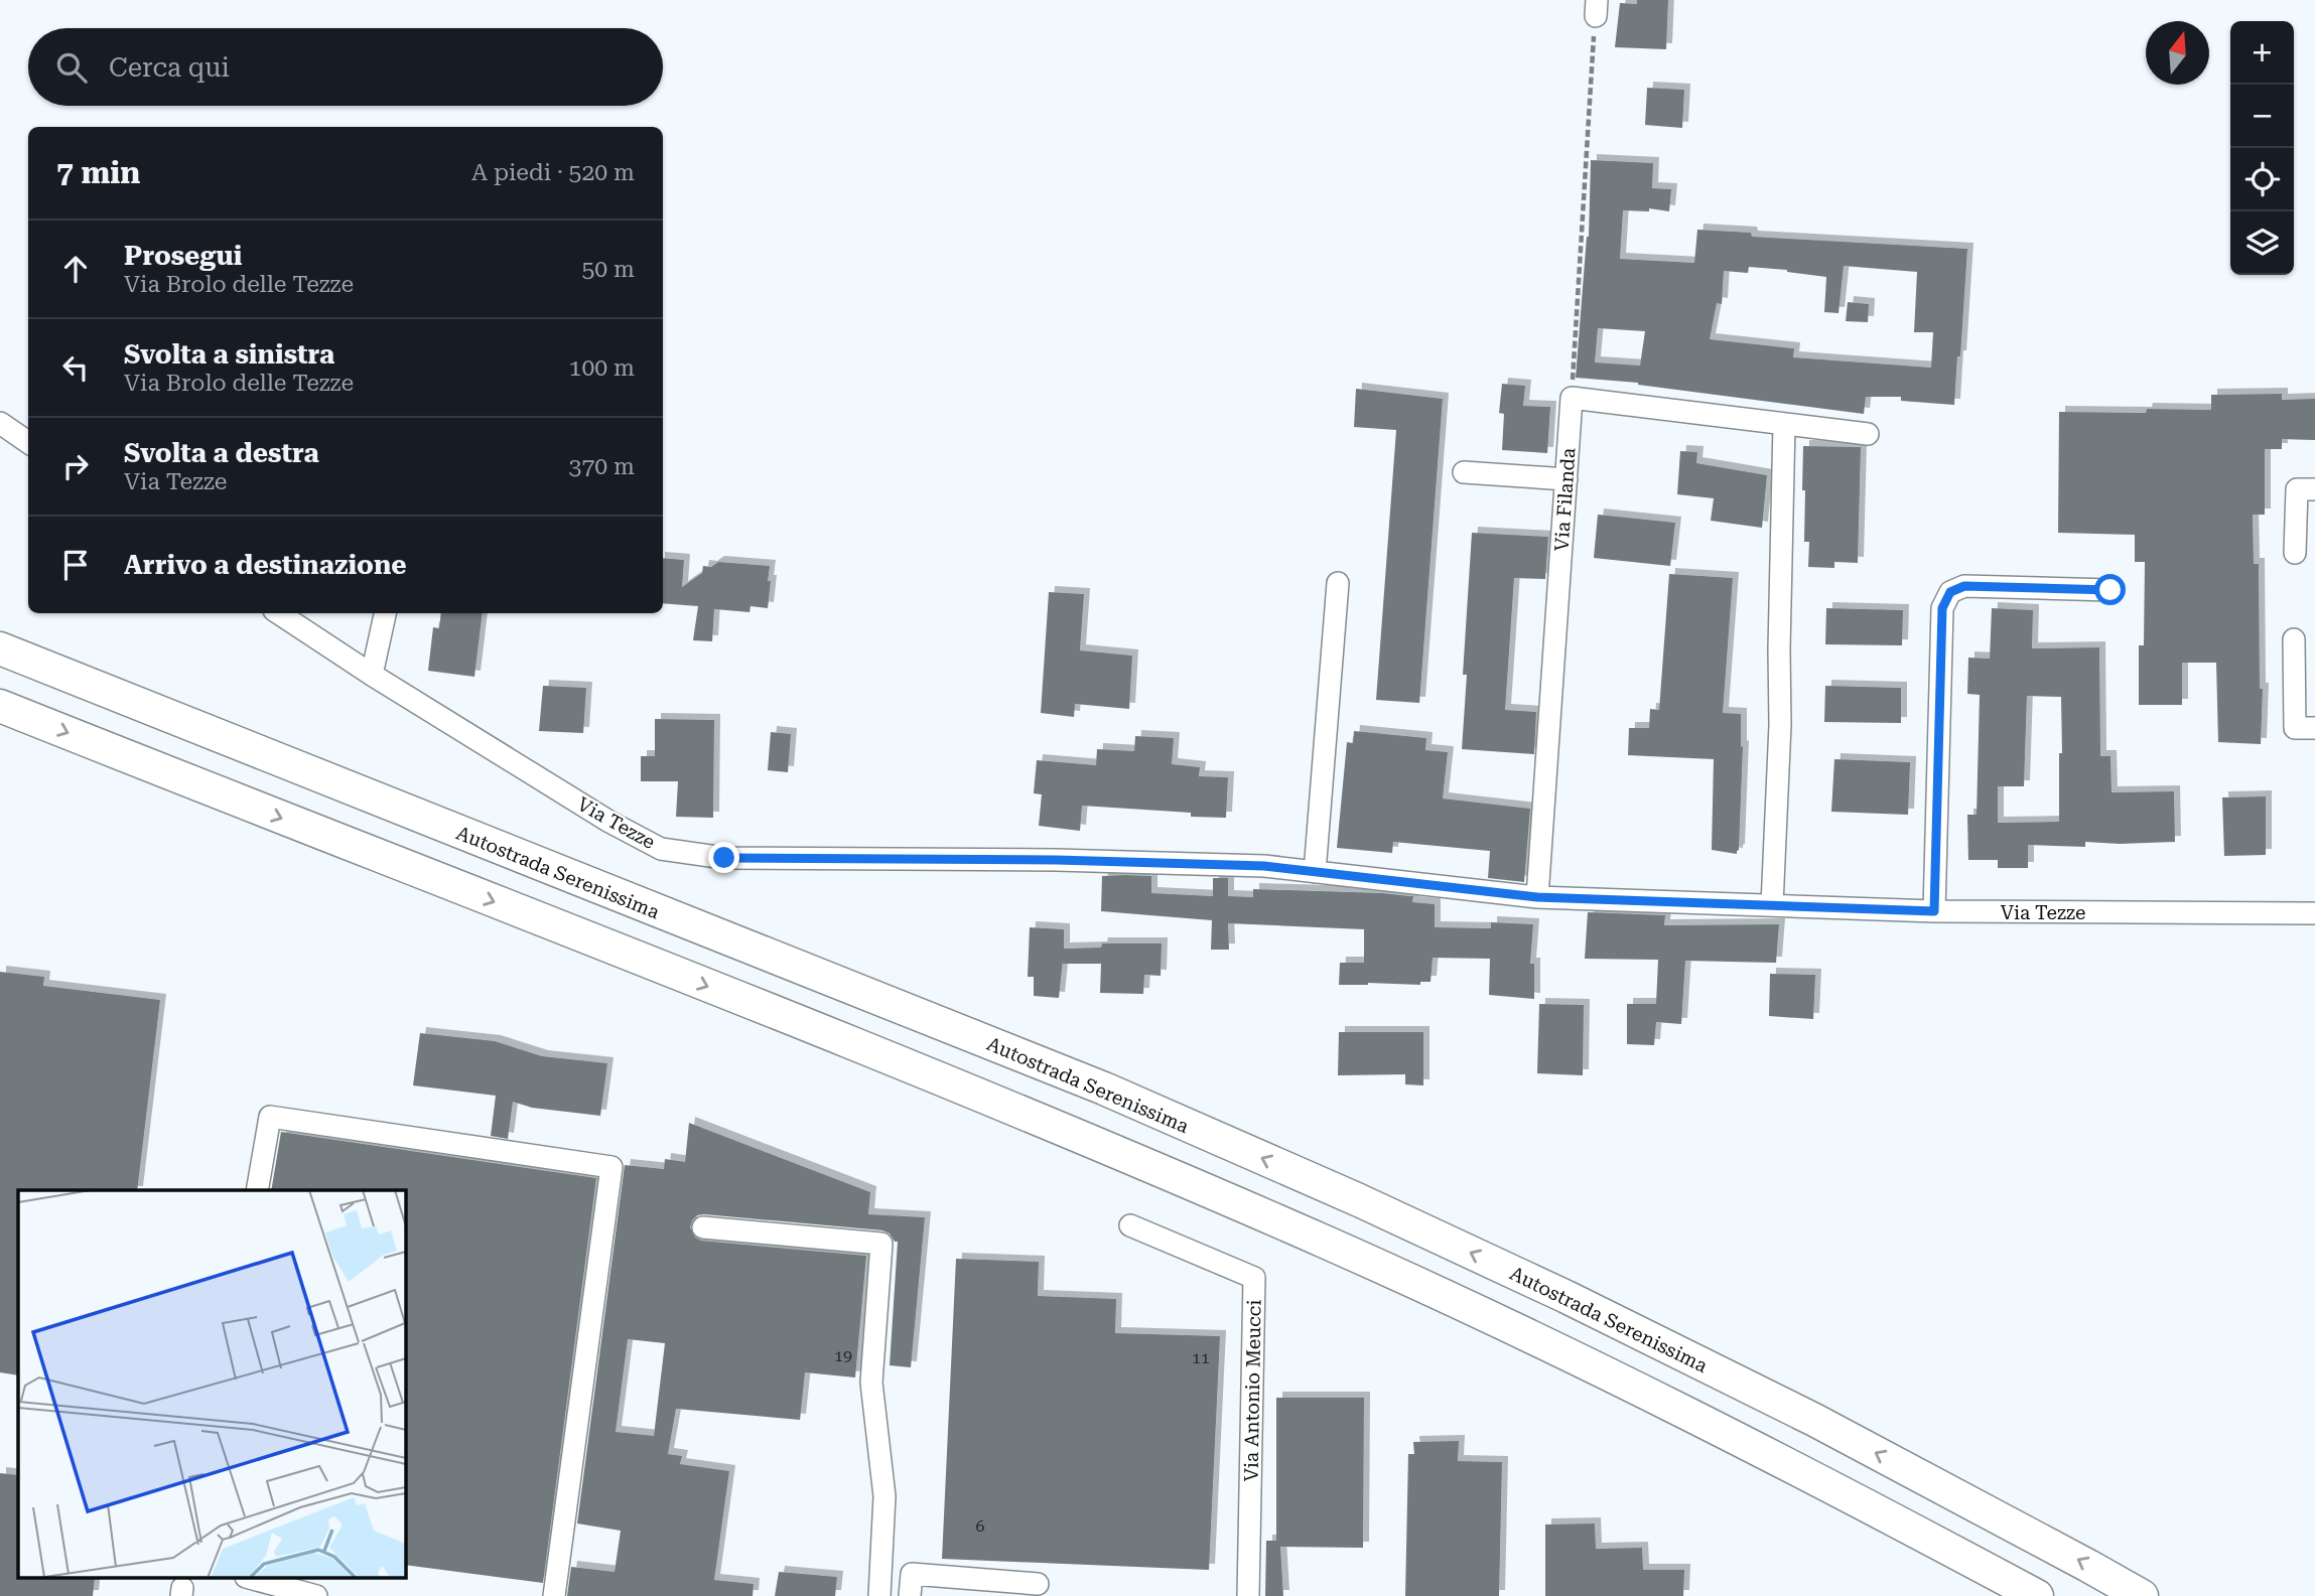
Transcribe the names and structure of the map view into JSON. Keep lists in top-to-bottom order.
{
  "streets": {
    "highway": ["Autostrada Serenissima"],
    "street": ["Via Filanda", "Via Tezze", "Via Antonio Meucci"]
  },
  "crossings": [
    ["Via Filanda", "Via Tezze"]
  ],
  "house_numbers": ["19", "11", "6"],
  "north": "top",
  "page": {
    "map_buttons": ["+", "−"],
    "search": "Cerca qui",
    "heading": ["7 min", "A piedi · 520 m"],
    "list": [
      ["Prosegui", "Via Brolo delle Tezze", "50 m"],
      ["Svolta a sinistra", "Via Brolo delle Tezze", "100 m"],
      ["Svolta a destra", "Via Tezze", "370 m"],
      "Arrivo a destinazione"
    ]
  }
}
